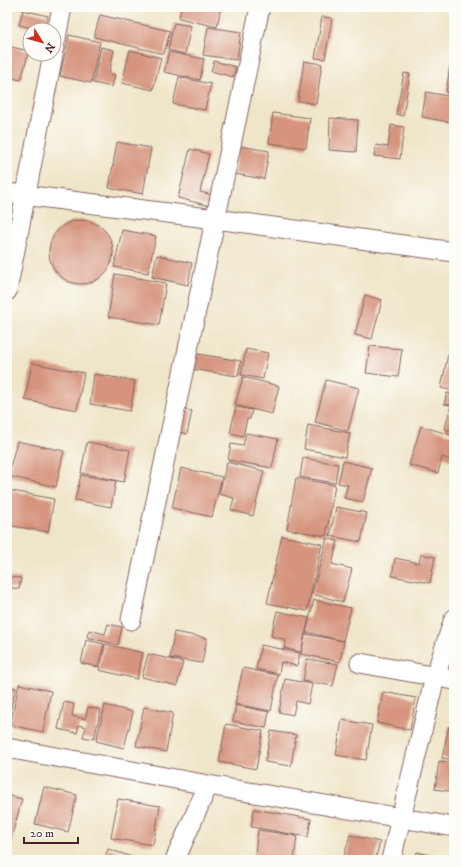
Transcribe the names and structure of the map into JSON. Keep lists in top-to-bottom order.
{
  "scale_bar": "20 m",
  "north": "bottom right"
}
